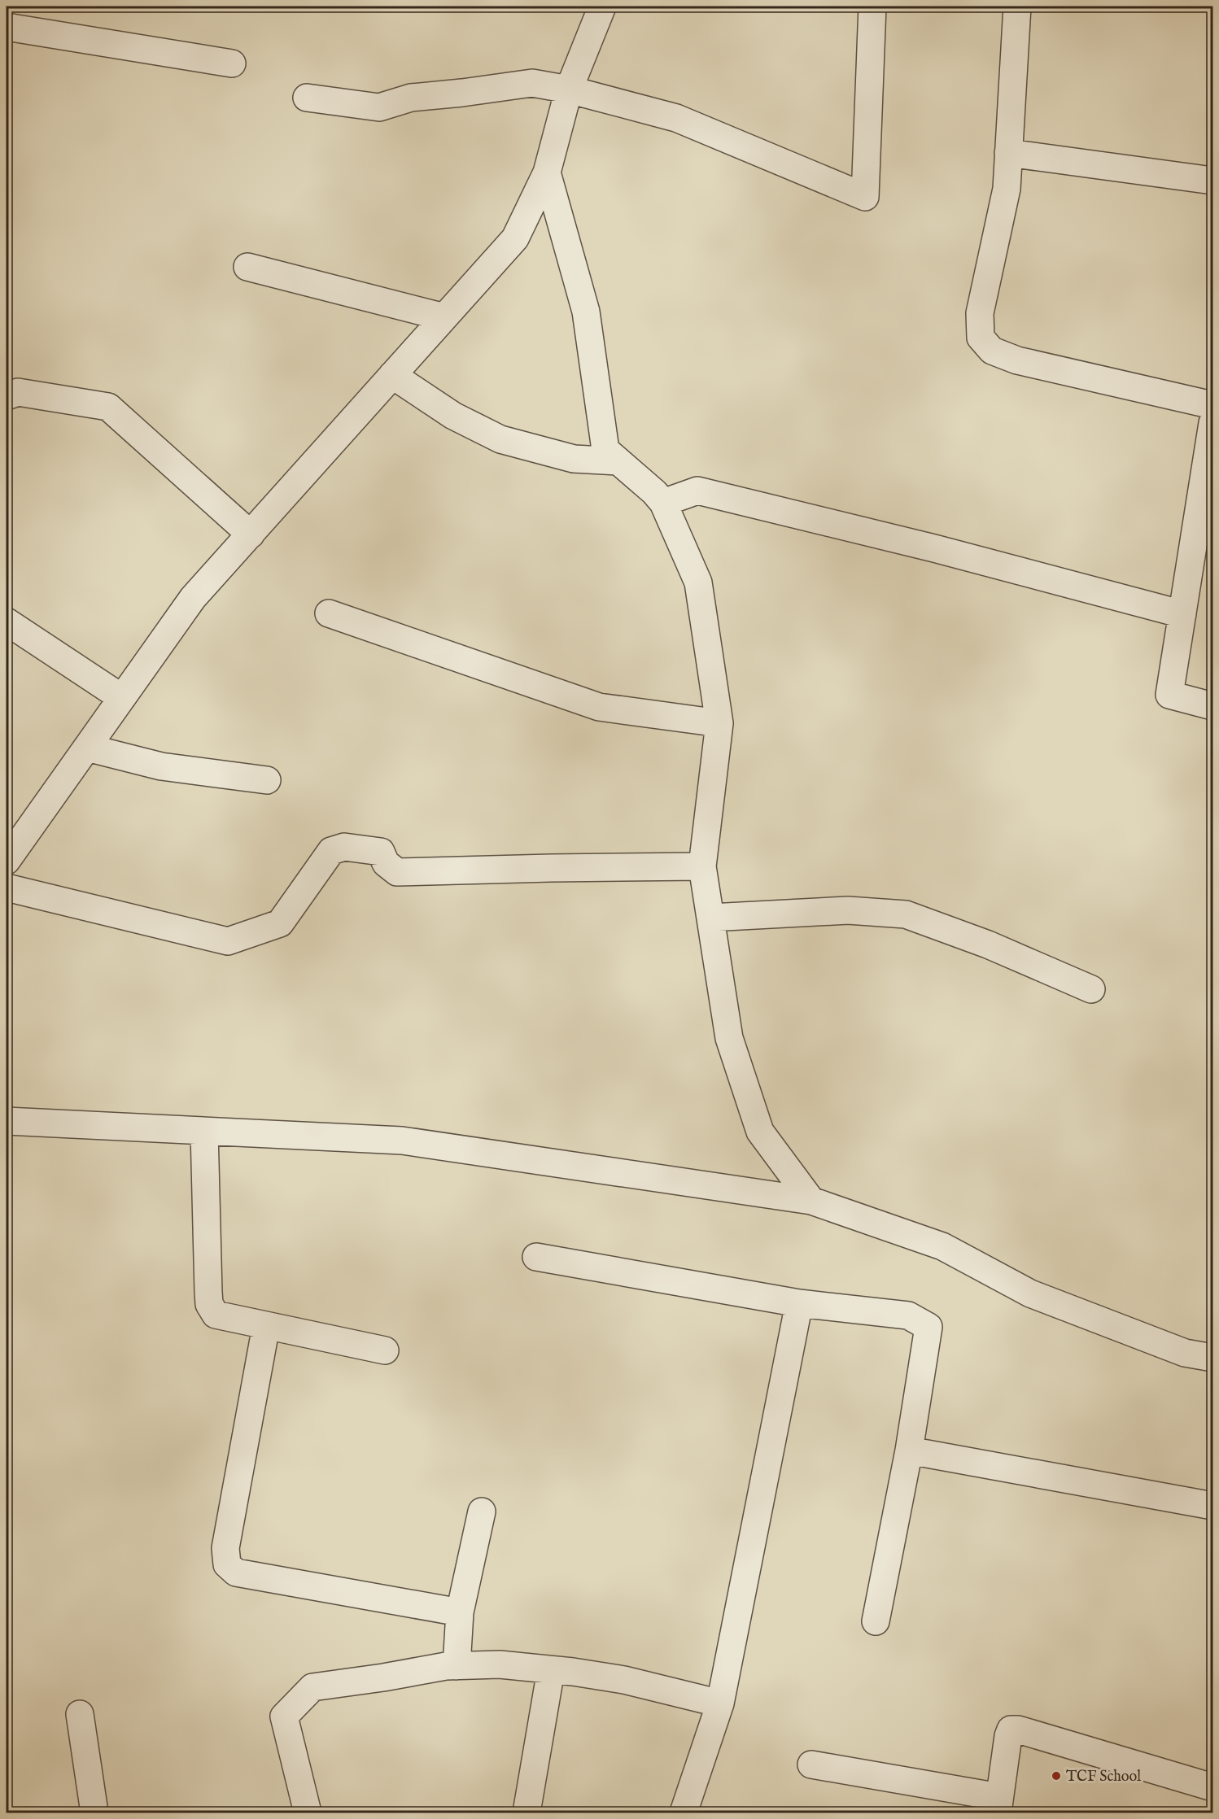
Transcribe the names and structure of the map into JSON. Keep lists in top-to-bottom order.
{
  "places": ["TCF School"]
}
